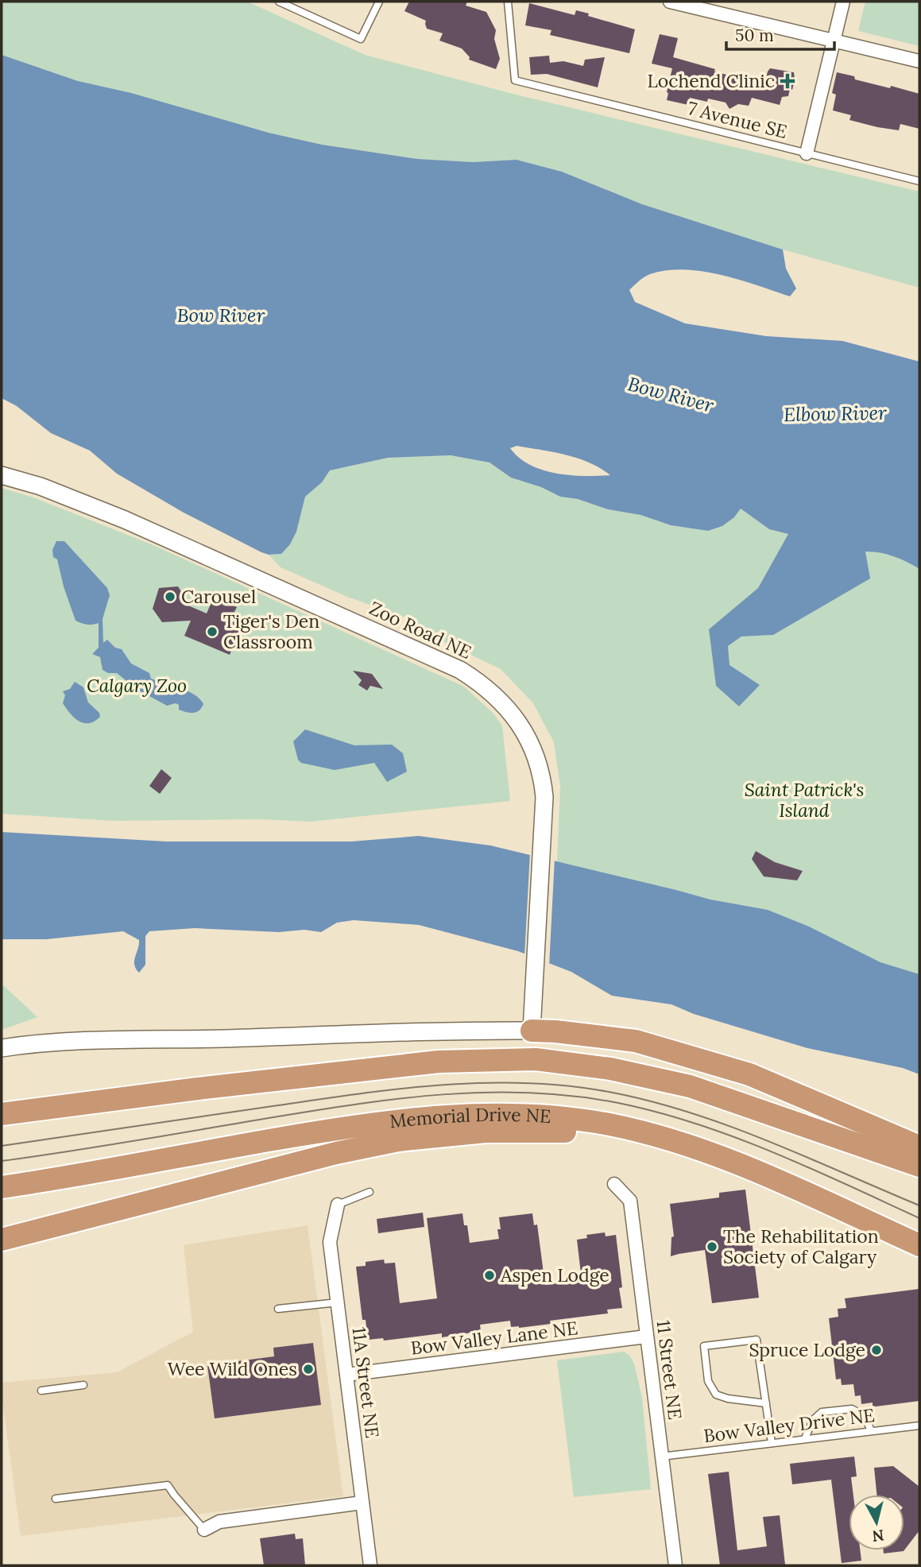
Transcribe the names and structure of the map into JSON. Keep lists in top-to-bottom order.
{
  "streets": {
    "highway": ["Memorial Drive NE"],
    "street": [
      "Zoo Road NE",
      "Bow Valley Lane NE",
      "11 Street NE",
      "11A Street NE"
    ],
    "lane": ["7 Avenue SE", "Bow Valley Drive NE"]
  },
  "crossings": [
    ["Bow Valley Lane NE", "11 Street NE"],
    ["Bow Valley Lane NE", "11A Street NE"],
    ["11 Street NE", "Bow Valley Drive NE"]
  ],
  "water": ["Bow River", "Elbow River"],
  "parks": ["Calgary Zoo", "Saint Patrick's Island"],
  "places": {
    "health": ["Lochend Clinic"],
    "other": [
      "Carousel",
      "Tiger's Den Classroom",
      "The Rehabilitation Society of Calgary",
      "Aspen Lodge",
      "Spruce Lodge",
      "Wee Wild Ones"
    ]
  },
  "scale_bar": "50 m",
  "north": "bottom"
}
